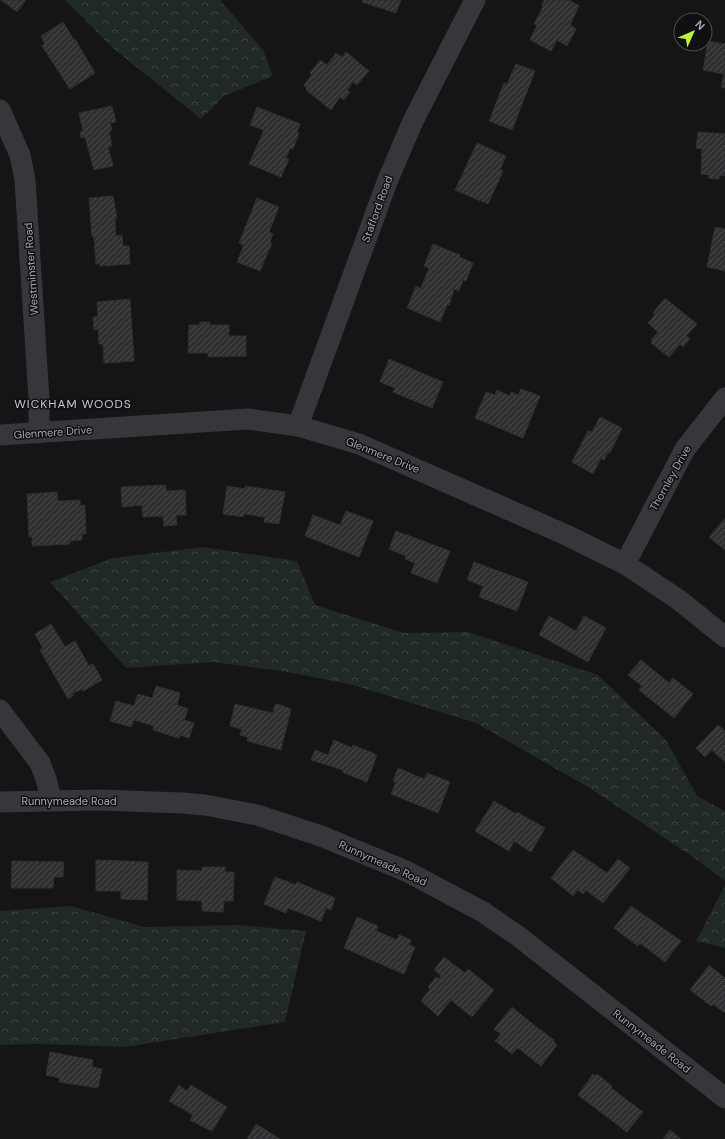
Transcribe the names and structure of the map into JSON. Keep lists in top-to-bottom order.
{
  "streets": {
    "street": [
      "Stafford Road",
      "Westminster Road",
      "Glenmere Drive",
      "Thornley Drive",
      "Runnymeade Road"
    ]
  },
  "crossings": [
    ["Stafford Road", "Glenmere Drive"],
    ["Westminster Road", "Glenmere Drive"],
    ["Glenmere Drive", "Thornley Drive"]
  ],
  "districts": ["WICKHAM WOODS"],
  "north": "top right"
}
